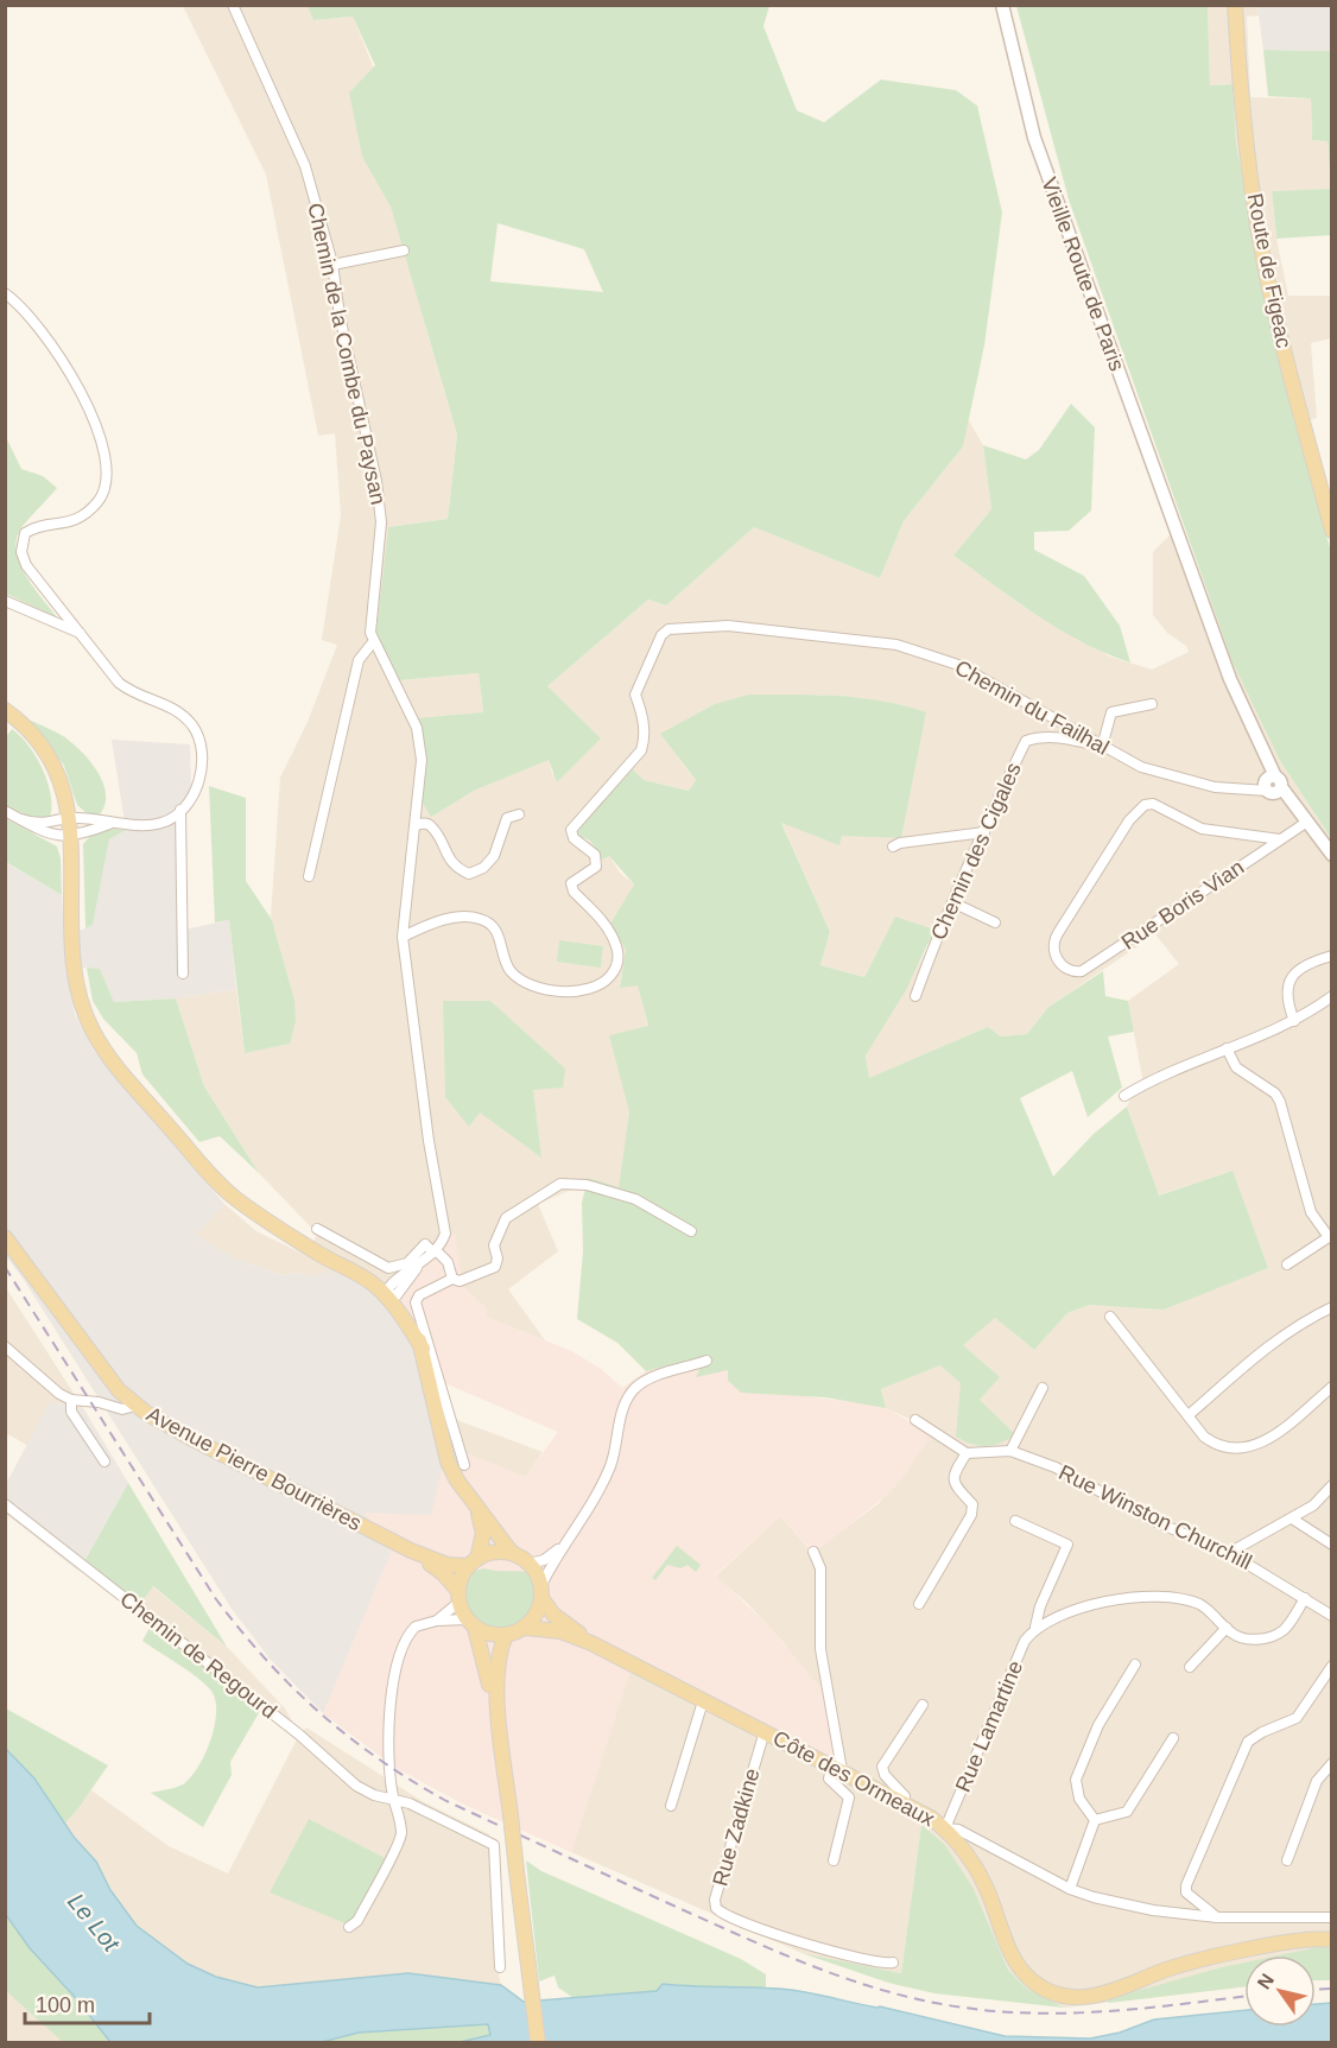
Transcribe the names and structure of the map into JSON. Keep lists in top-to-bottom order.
{
  "streets": {
    "main road": ["Route de Figeac", "Avenue Pierre Bourrières", "Côte des Ormeaux"],
    "street": [
      "Vieille Route de Paris",
      "Chemin de la Combe du Paysan",
      "Chemin du Failhal",
      "Chemin des Cigales",
      "Rue Boris Vian",
      "Rue Winston Churchill",
      "Chemin de Regourd",
      "Rue Lamartine",
      "Rue Zadkine"
    ]
  },
  "crossings": [
    ["Vieille Route de Paris", "Chemin du Failhal"],
    ["Chemin de la Combe du Paysan", "Chemin du Failhal"],
    ["Chemin du Failhal", "Chemin des Cigales"],
    ["Avenue Pierre Bourrières", "Côte des Ormeaux"],
    ["Rue Lamartine", "Côte des Ormeaux"],
    ["Côte des Ormeaux", "Rue Zadkine"]
  ],
  "water": ["Le Lot"],
  "scale_bar": "100 m",
  "north": "top left"
}
